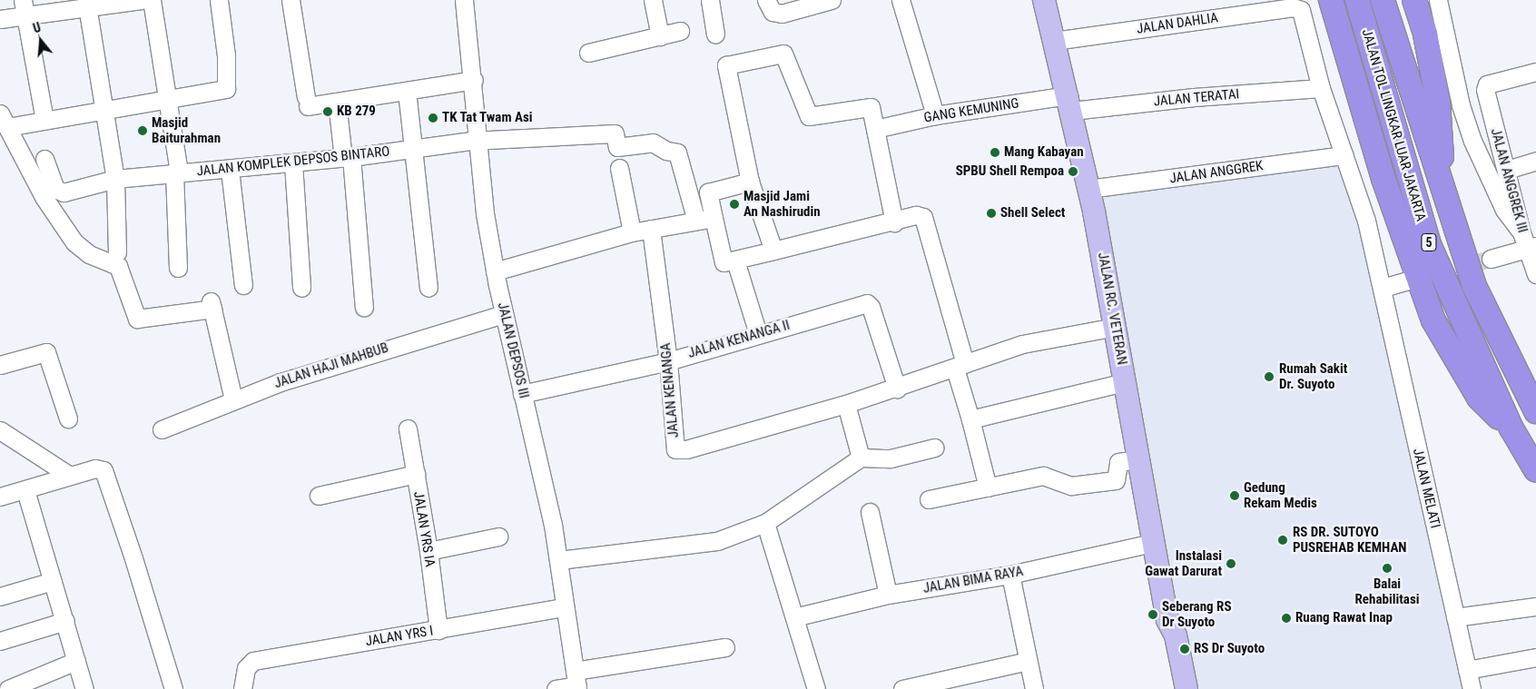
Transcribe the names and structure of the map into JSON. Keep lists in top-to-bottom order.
{
  "streets": {
    "highway": ["JALAN TOL LINGKAR LUAR JAKARTA", "5"],
    "main road": ["JALAN RC. VETERAN"],
    "street": [
      "JALAN DAHLIA",
      "JALAN TERATAI",
      "GANG KEMUNING",
      "JALAN KOMPLEK DEPSOS BINTARO",
      "JALAN ANGGREK",
      "JALAN ANGGREK III",
      "JALAN KENANGA II",
      "JALAN DEPSOS III",
      "JALAN HAJI MAHBUB",
      "JALAN KENANGA",
      "JALAN MELATI",
      "JALAN YRS IA",
      "JALAN BIMA RAYA",
      "JALAN YRS I"
    ]
  },
  "crossings": [
    ["JALAN DAHLIA", "JALAN RC. VETERAN"],
    ["JALAN DAHLIA", "JALAN MELATI"],
    ["JALAN TERATAI", "GANG KEMUNING"],
    ["JALAN TERATAI", "JALAN RC. VETERAN"],
    ["JALAN TERATAI", "JALAN MELATI"],
    ["GANG KEMUNING", "JALAN RC. VETERAN"],
    ["JALAN KOMPLEK DEPSOS BINTARO", "JALAN DEPSOS III"],
    ["JALAN ANGGREK", "JALAN RC. VETERAN"],
    ["JALAN ANGGREK", "JALAN MELATI"],
    ["JALAN RC. VETERAN", "JALAN KENANGA"],
    ["JALAN RC. VETERAN", "JALAN BIMA RAYA"],
    ["JALAN KENANGA II", "JALAN DEPSOS III"],
    ["JALAN KENANGA II", "JALAN KENANGA"],
    ["JALAN DEPSOS III", "JALAN HAJI MAHBUB"],
    ["JALAN DEPSOS III", "JALAN YRS I"],
    ["JALAN YRS IA", "JALAN YRS I"]
  ],
  "places": [
    "KB 279",
    "TK Tat Twam Asi",
    "Masjid Baiturahman",
    "Mang Kabayan",
    "SPBU Shell Rempoa",
    "Masjid Jami An Nashirudin",
    "Shell Select",
    "Rumah Sakit Dr. Suyoto",
    "Gedung Rekam Medis",
    "RS DR. SUTOYO PUSREHAB KEMHAN",
    "Instalasi Gawat Darurat",
    "Balai Rehabilitasi",
    "Seberang RS Dr Suyoto",
    "Ruang Rawat Inap",
    "RS Dr Suyoto"
  ],
  "north": "top"
}
